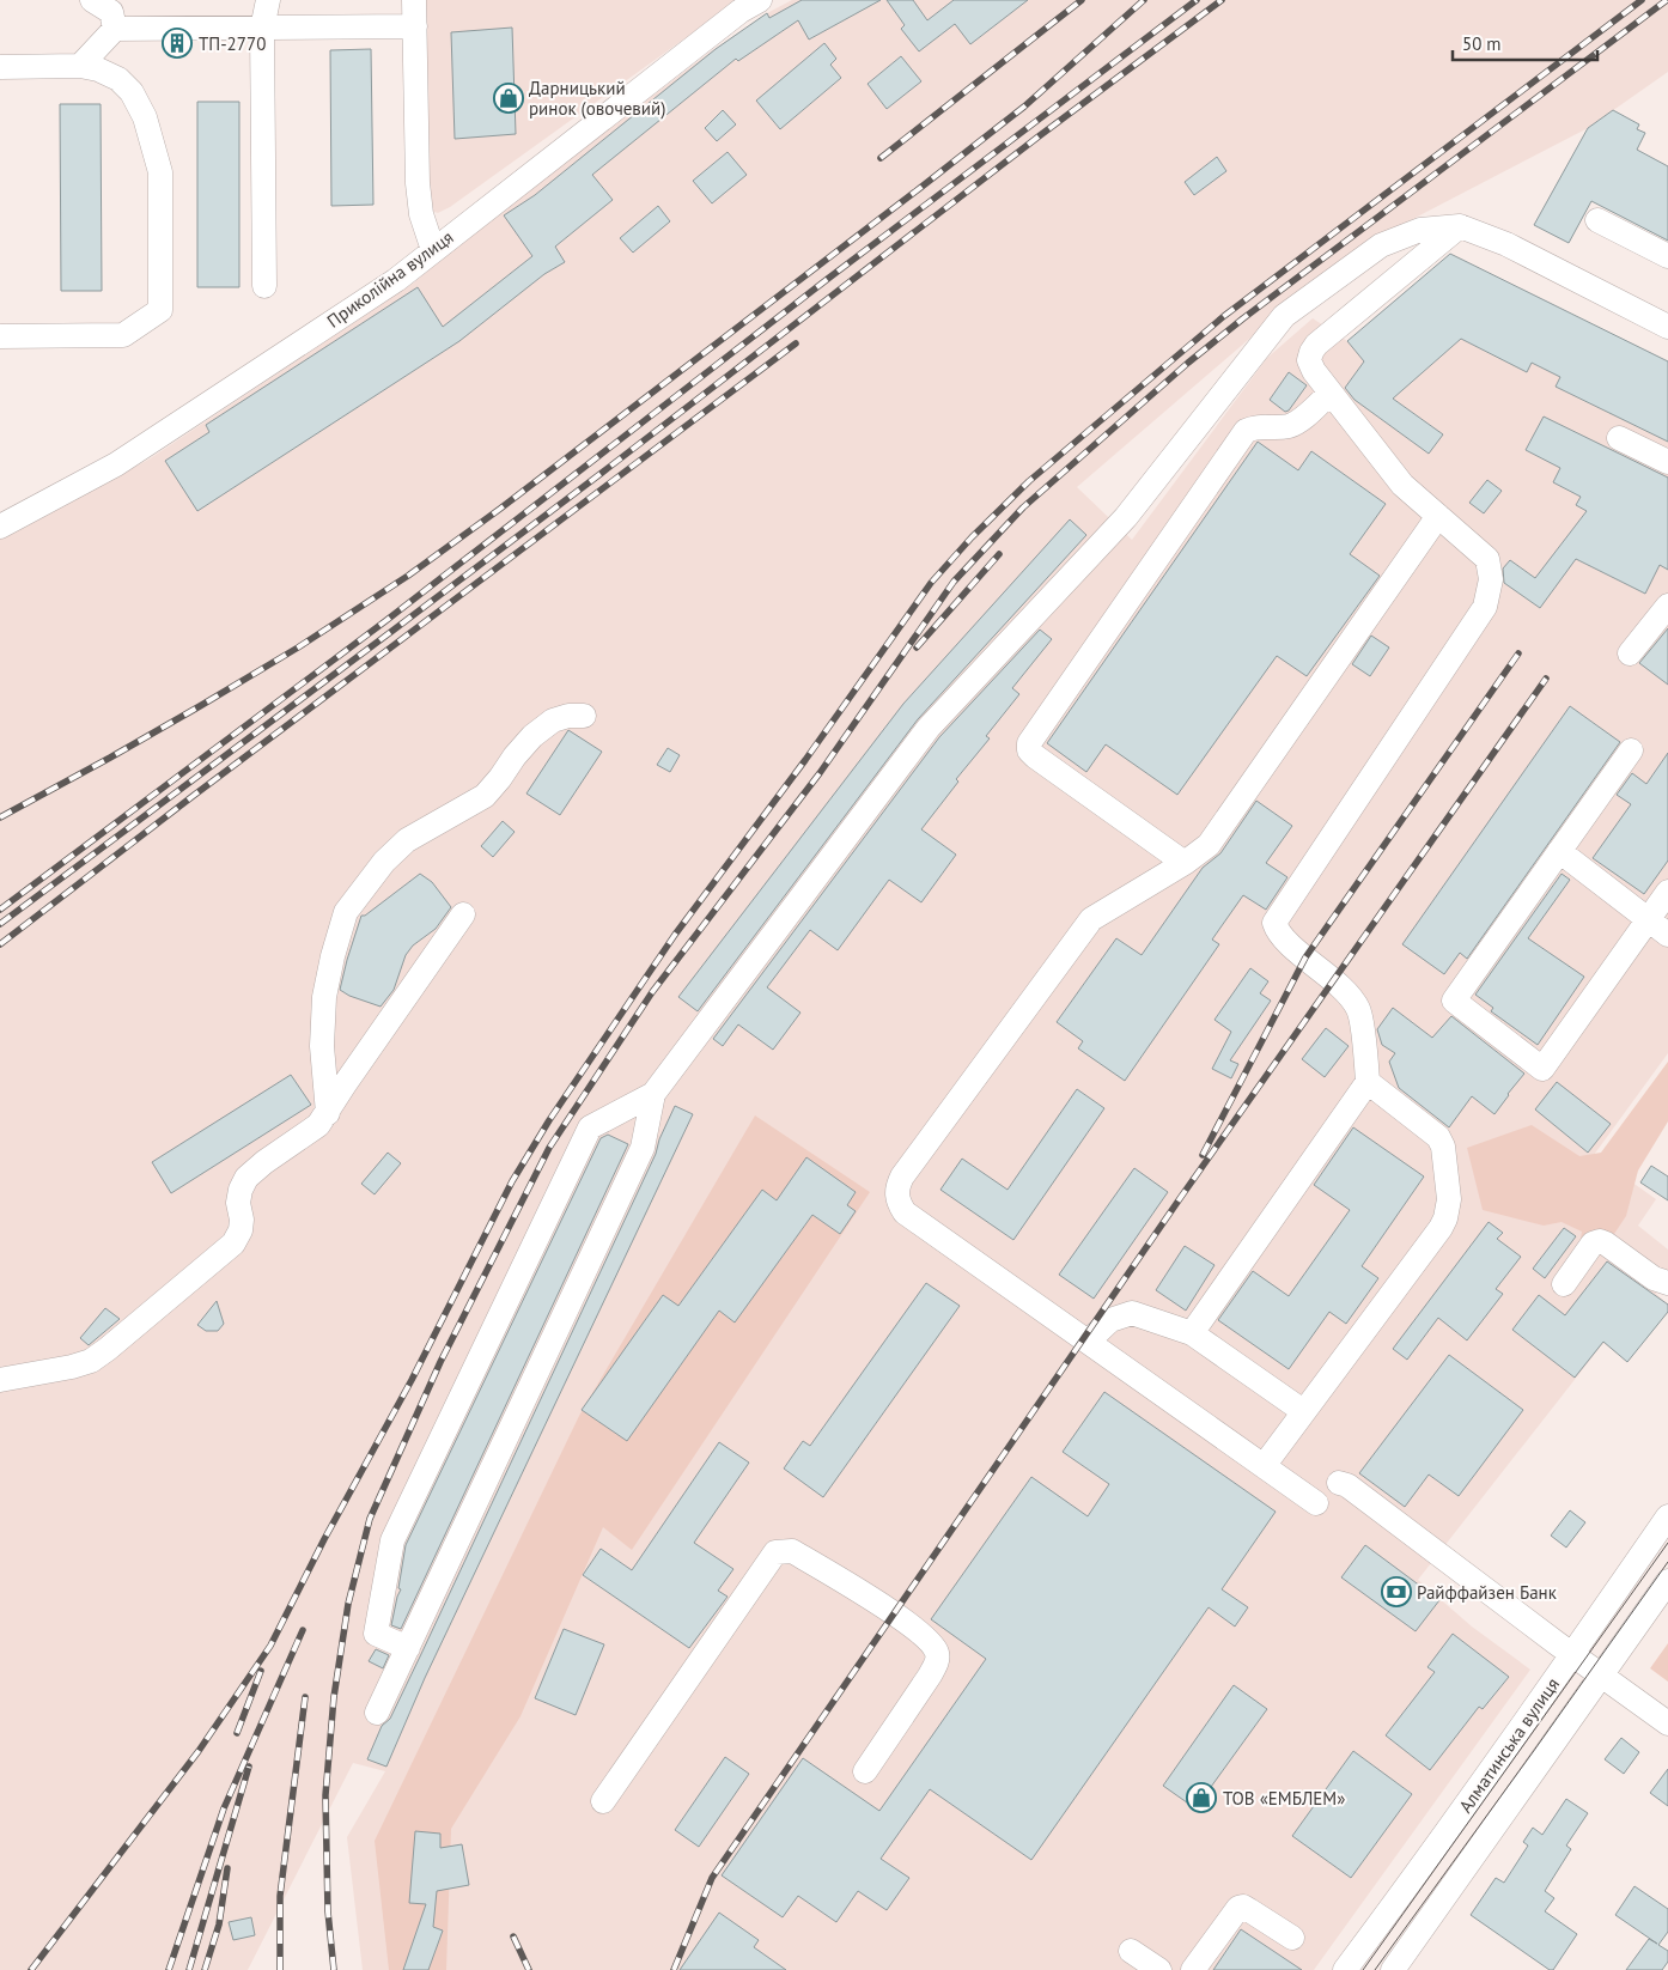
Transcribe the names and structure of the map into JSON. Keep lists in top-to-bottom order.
{
  "streets": {
    "street": ["Приколійна вулиця", "Алматинська вулиця"]
  },
  "places": {
    "building": ["ТП-2770"],
    "shop": ["Дарницький ринок (овочевий)", "ТОВ «ЕМБЛЕМ»"],
    "bank": ["Райффайзен Банк"]
  },
  "scale_bar": "50 m"
}
